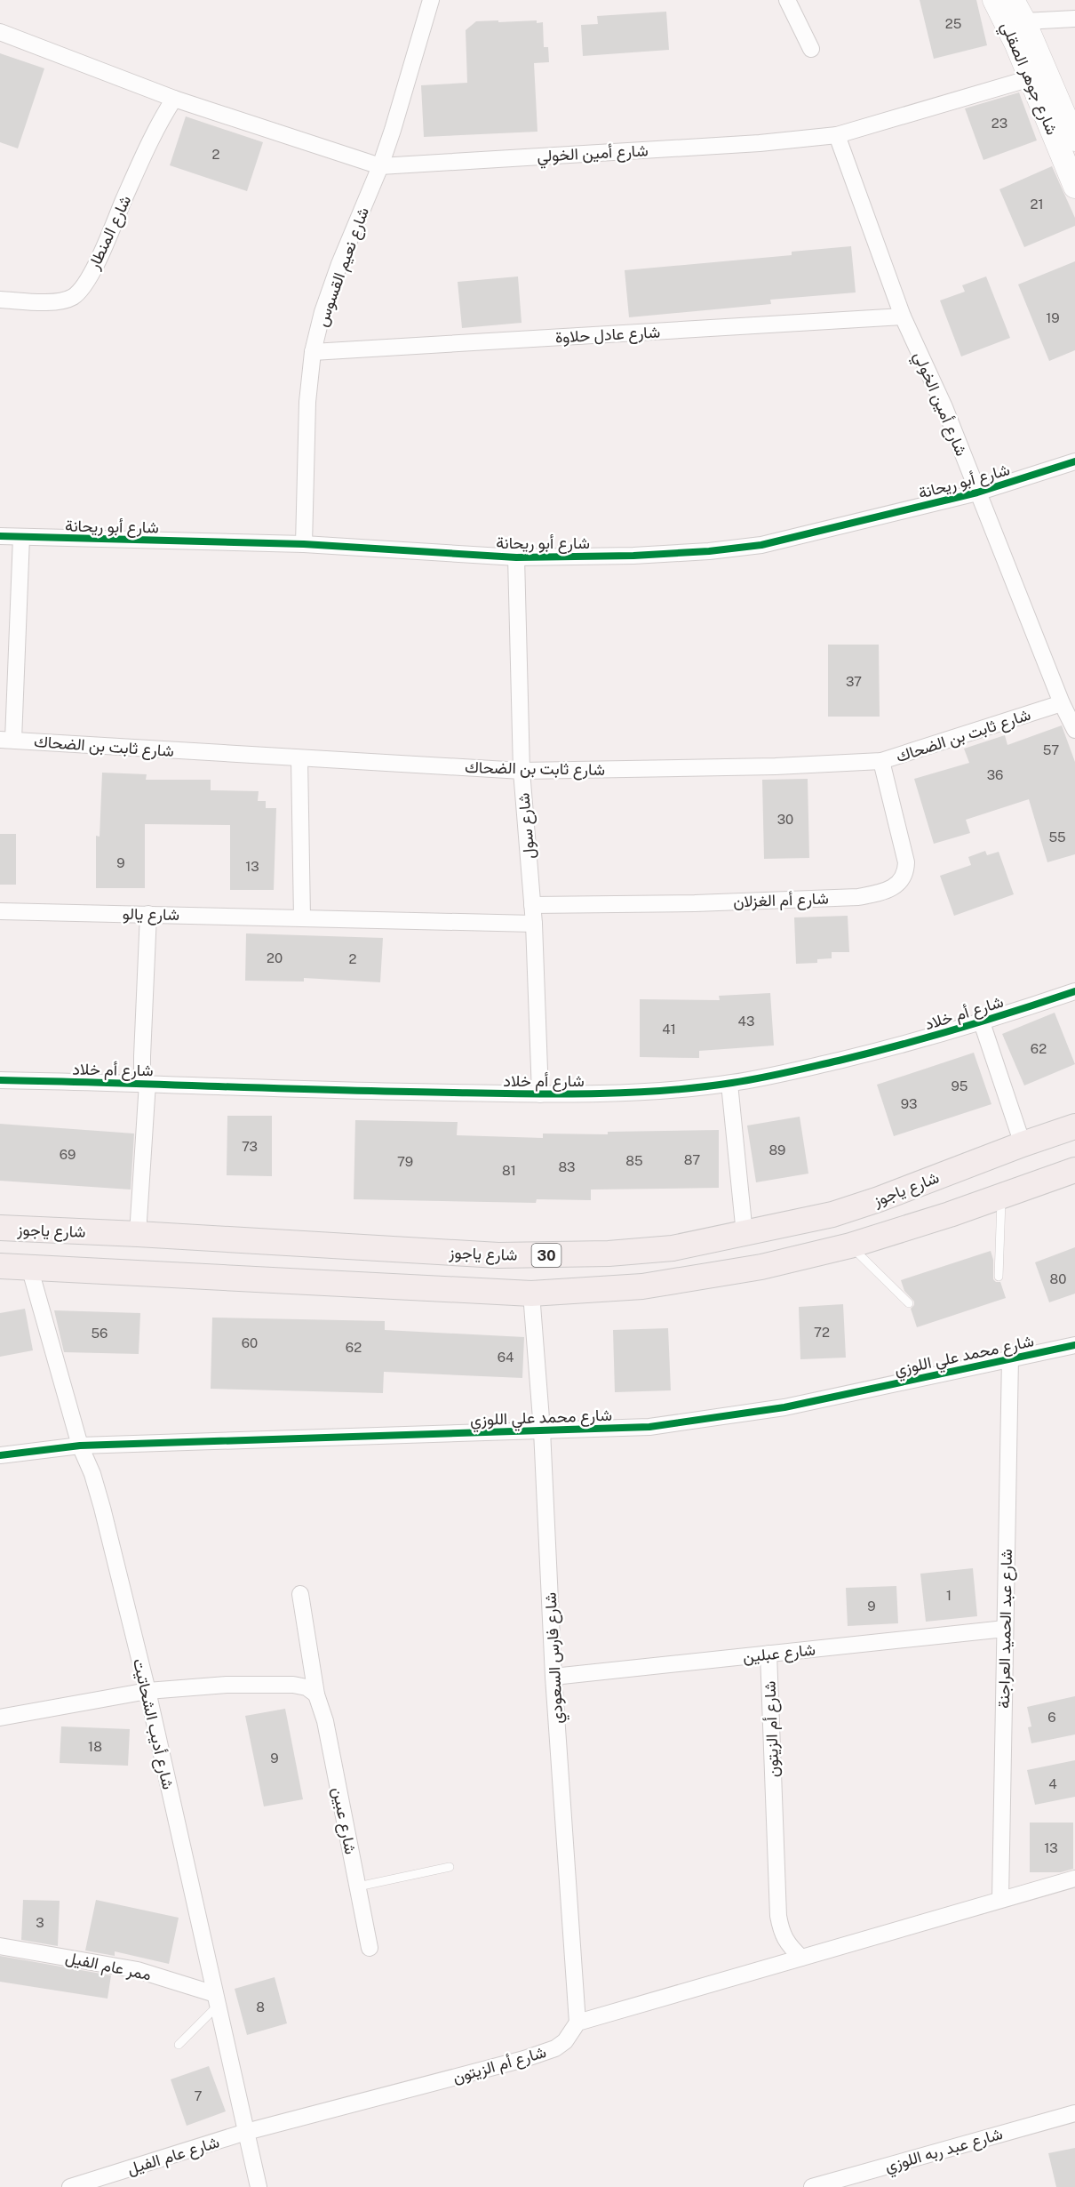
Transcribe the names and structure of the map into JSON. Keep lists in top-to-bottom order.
{
  "streets": {
    "main road": ["شارع ياجوز", "30"],
    "street": [
      "شارع جوهر الصقلي",
      "شارع أمين الخولي",
      "شارع المنطار",
      "شارع نعيم القسوس",
      "شارع عادل حلاوة",
      "شارع أبو ريحانة",
      "شارع ثابت بن الضحاك",
      "شارع سول",
      "شارع أم الغزلان",
      "شارع يالو",
      "شارع أم خلاد",
      "شارع محمد علي اللوزي",
      "شارع عبد الحميد العراجنة",
      "شارع عبلين",
      "شارع فارس السعودي",
      "شارع أديب الشحاتيت",
      "شارع أم الزيتون",
      "شارع عبين",
      "ممر عام الفيل",
      "شارع عبد ربه اللوزي",
      "شارع عام الفيل"
    ]
  },
  "crossings": [
    ["شارع جوهر الصقلي", "شارع أمين الخولي"],
    ["شارع أمين الخولي", "شارع نعيم القسوس"],
    ["شارع أمين الخولي", "شارع عادل حلاوة"],
    ["شارع أمين الخولي", "شارع أبو ريحانة"],
    ["شارع أمين الخولي", "شارع ثابت بن الضحاك"],
    ["شارع نعيم القسوس", "شارع عادل حلاوة"],
    ["شارع نعيم القسوس", "شارع أبو ريحانة"],
    ["شارع أبو ريحانة", "شارع سول"],
    ["شارع ثابت بن الضحاك", "شارع سول"],
    ["شارع ثابت بن الضحاك", "شارع أم الغزلان"],
    ["شارع سول", "شارع أم الغزلان"],
    ["شارع سول", "شارع يالو"],
    ["شارع سول", "شارع أم خلاد"],
    ["شارع محمد علي اللوزي", "شارع عبد الحميد العراجنة"],
    ["شارع محمد علي اللوزي", "شارع فارس السعودي"],
    ["شارع محمد علي اللوزي", "شارع أديب الشحاتيت"],
    ["شارع عبد الحميد العراجنة", "شارع عبلين"],
    ["شارع عبلين", "شارع فارس السعودي"],
    ["شارع عبلين", "شارع أم الزيتون"],
    ["شارع فارس السعودي", "شارع أم الزيتون"],
    ["شارع أديب الشحاتيت", "شارع أم الزيتون"],
    ["شارع أديب الشحاتيت", "ممر عام الفيل"],
    ["شارع أديب الشحاتيت", "شارع عام الفيل"],
    ["شارع أم الزيتون", "شارع عام الفيل"]
  ],
  "house_numbers": [
    "25",
    "23",
    "2",
    "21",
    "19",
    "37",
    "57",
    "36",
    "30",
    "55",
    "9",
    "13",
    "20",
    "2",
    "43",
    "41",
    "62",
    "95",
    "93",
    "73",
    "89",
    "69",
    "87",
    "85",
    "79",
    "83",
    "81",
    "80",
    "72",
    "56",
    "60",
    "62",
    "64",
    "1",
    "9",
    "6",
    "18",
    "9",
    "4",
    "13",
    "3",
    "8",
    "7"
  ]
}
